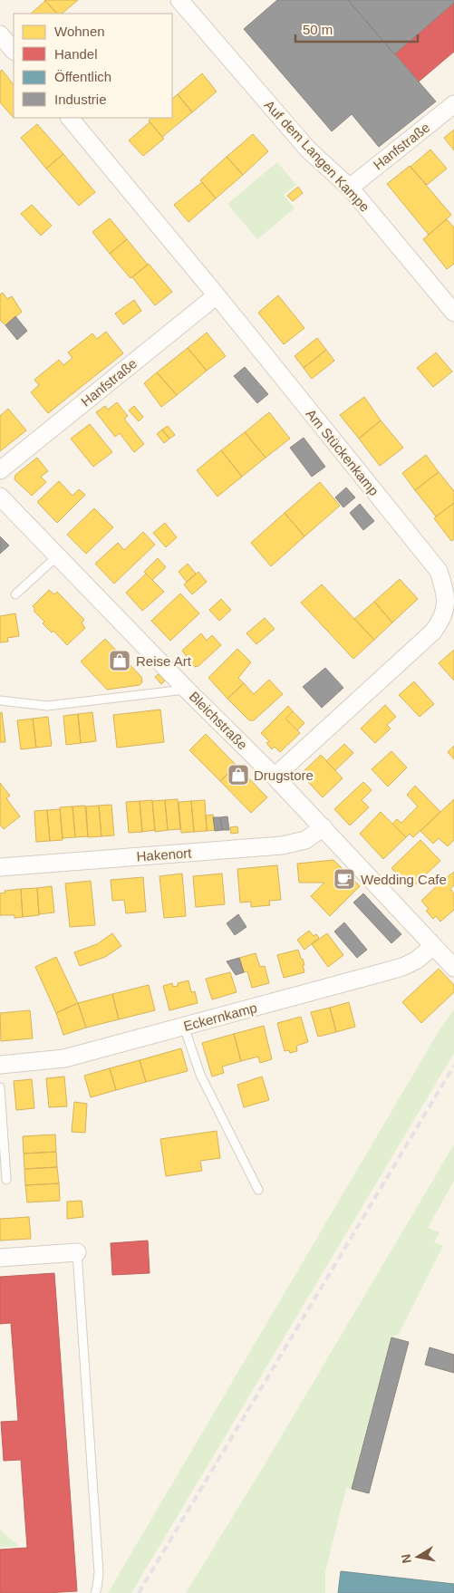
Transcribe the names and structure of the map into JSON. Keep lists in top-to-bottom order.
{
  "streets": {
    "street": [
      "Hanfstraße",
      "Auf dem Langen Kampe",
      "Am Stückenkamp",
      "Bleichstraße",
      "Hakenort",
      "Eckernkamp"
    ]
  },
  "crossings": [
    ["Hanfstraße", "Auf dem Langen Kampe"],
    ["Hanfstraße", "Am Stückenkamp"],
    ["Am Stückenkamp", "Bleichstraße"],
    ["Bleichstraße", "Hakenort"],
    ["Bleichstraße", "Eckernkamp"]
  ],
  "places": {
    "shop": ["Reise Art", "Drugstore"],
    "cafe": ["Wedding Cafe"]
  },
  "legend": [
    "Wohnen",
    "Handel",
    "Öffentlich",
    "Industrie"
  ],
  "scale_bar": "50 m",
  "north": "left"
}
